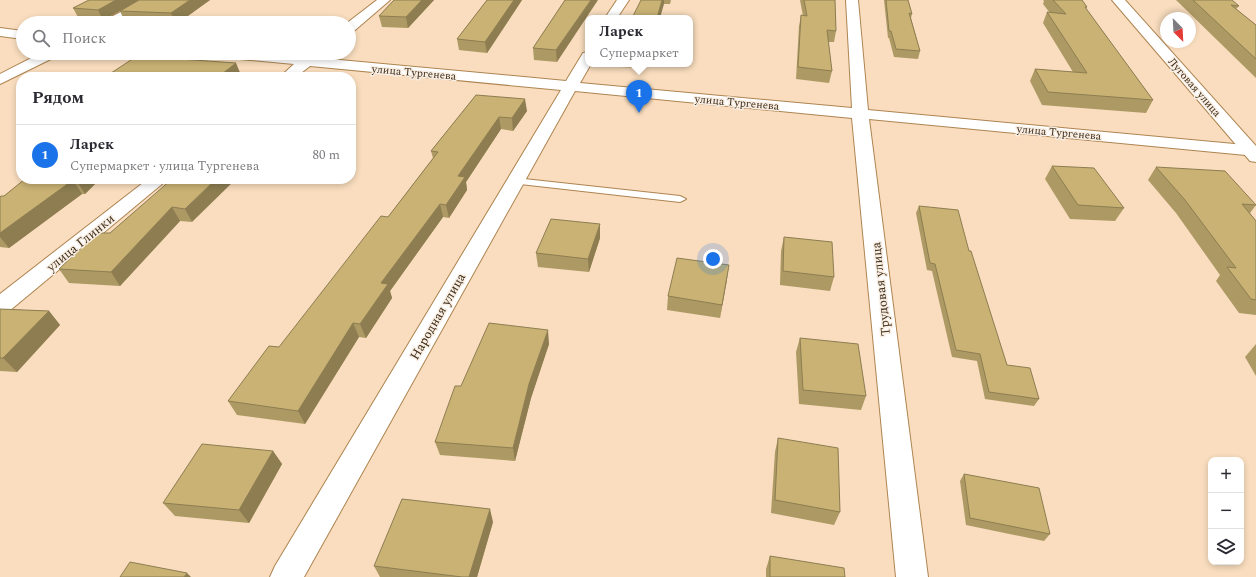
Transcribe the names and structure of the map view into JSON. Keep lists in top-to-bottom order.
{
  "streets": {
    "street": [
      "улица Тургенева",
      "Луговая улица",
      "улица Глинки",
      "Трудовая улица",
      "Народная улица"
    ]
  },
  "crossings": [
    ["улица Тургенева", "Луговая улица"],
    ["улица Тургенева", "Трудовая улица"],
    ["улица Тургенева", "Народная улица"]
  ],
  "north": "bottom right",
  "page": {
    "popup": ["Ларек", "Супермаркет"],
    "search": "Поиск",
    "heading": "Рядом",
    "pins": "1",
    "list": [
      {
        "mark": "1",
        "name": "Ларек",
        "note": "Супермаркет · улица Тургенева",
        "value": "80 m"
      }
    ],
    "map_buttons": ["+", "−"]
  }
}
